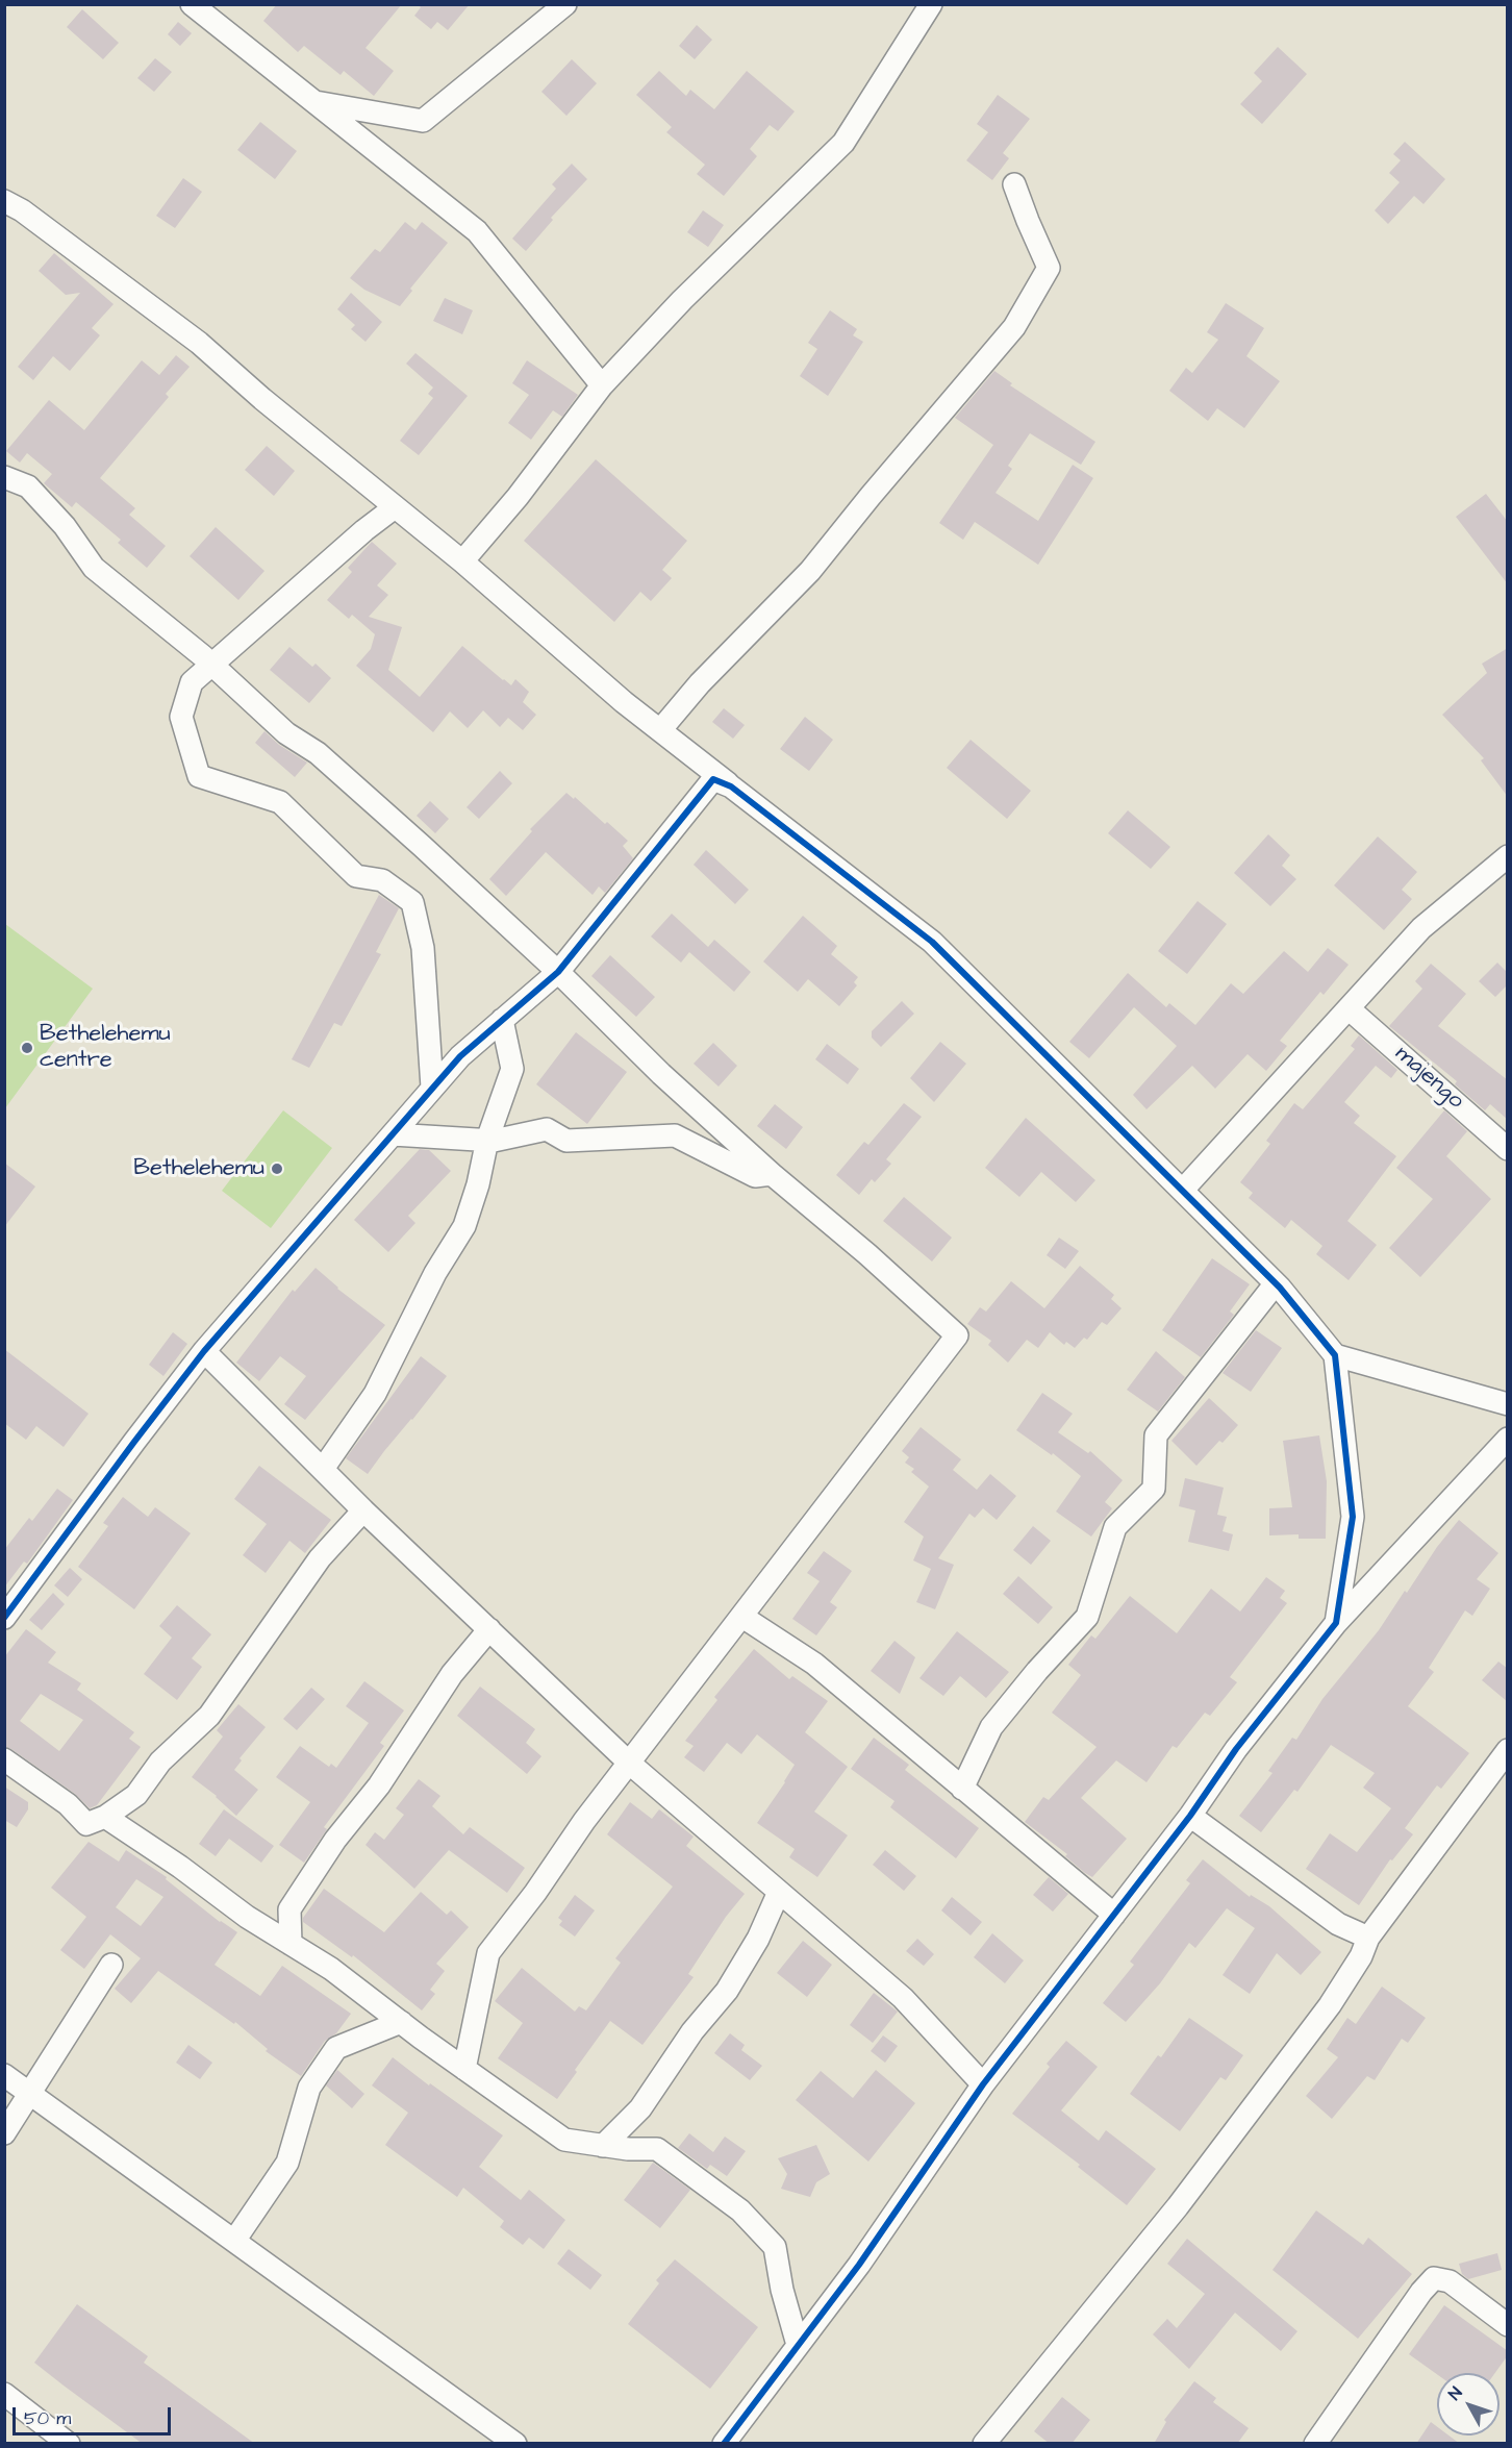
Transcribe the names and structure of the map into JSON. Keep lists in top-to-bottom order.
{
  "streets": {
    "street": ["majengo"]
  },
  "places": ["Bethelehemu centre", "Bethelehemu"],
  "scale_bar": "50 m",
  "north": "top left"
}
